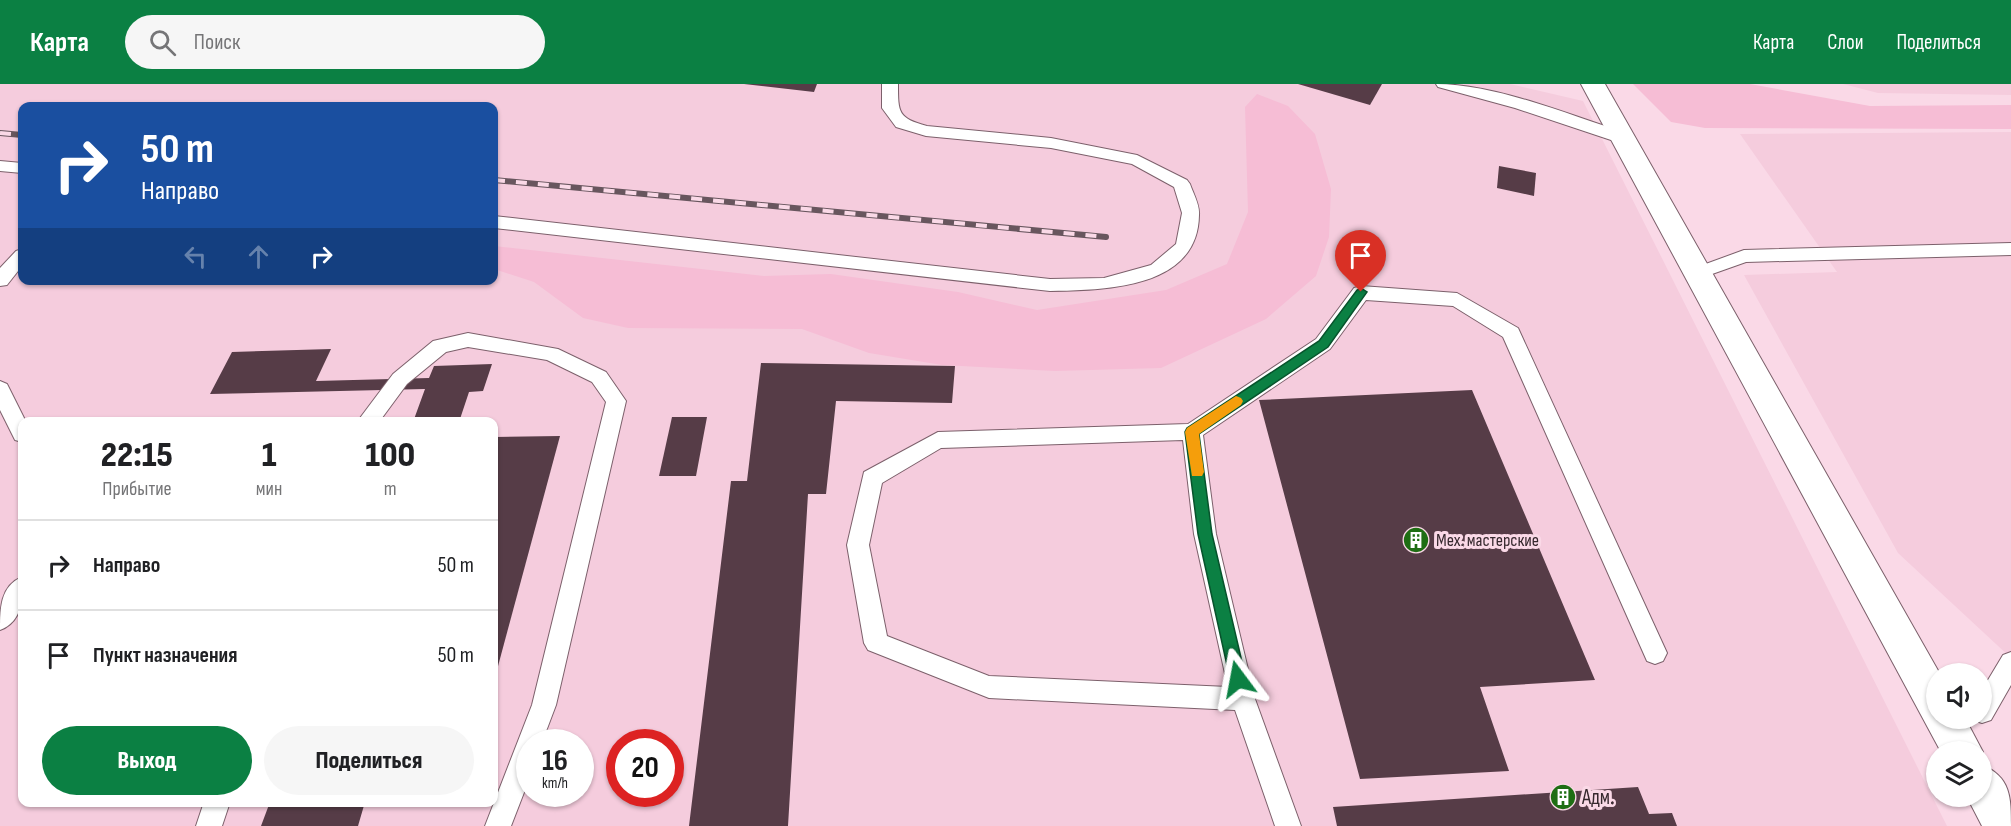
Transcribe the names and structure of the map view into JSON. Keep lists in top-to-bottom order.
{
  "places": {
    "building": ["Мех. мастерские", "Адм."]
  },
  "page": {
    "header": "Карта",
    "search": "Поиск",
    "nav": ["Карта", "Слои", "Поделиться"],
    "turn": ["50 m", "Направо"],
    "eta": [
      "22:15",
      "Прибытие",
      "1",
      "мин",
      "100",
      "m"
    ],
    "list": [
      {
        "name": "Направо",
        "value": "50 m"
      },
      {
        "name": "Пункт назначения",
        "value": "50 m"
      }
    ],
    "buttons": ["Выход", "Поделиться"],
    "speed": "16 km/h",
    "limit": "20"
  }
}
